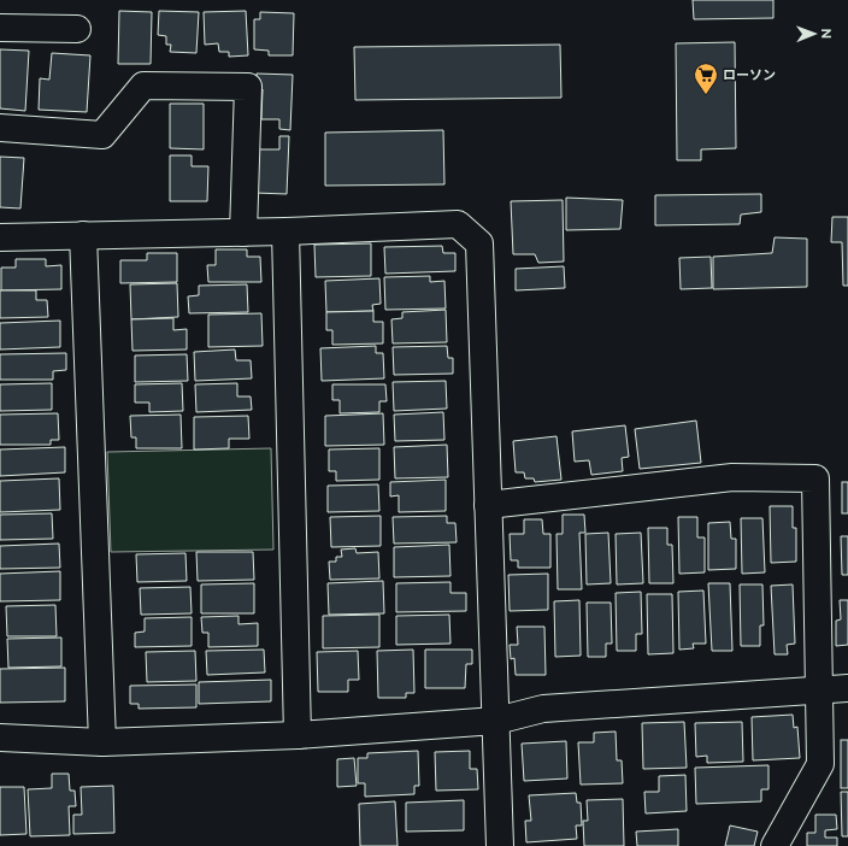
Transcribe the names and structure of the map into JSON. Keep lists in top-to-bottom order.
{
  "places": {
    "supermarket": ["ローソン"]
  },
  "north": "right"
}
